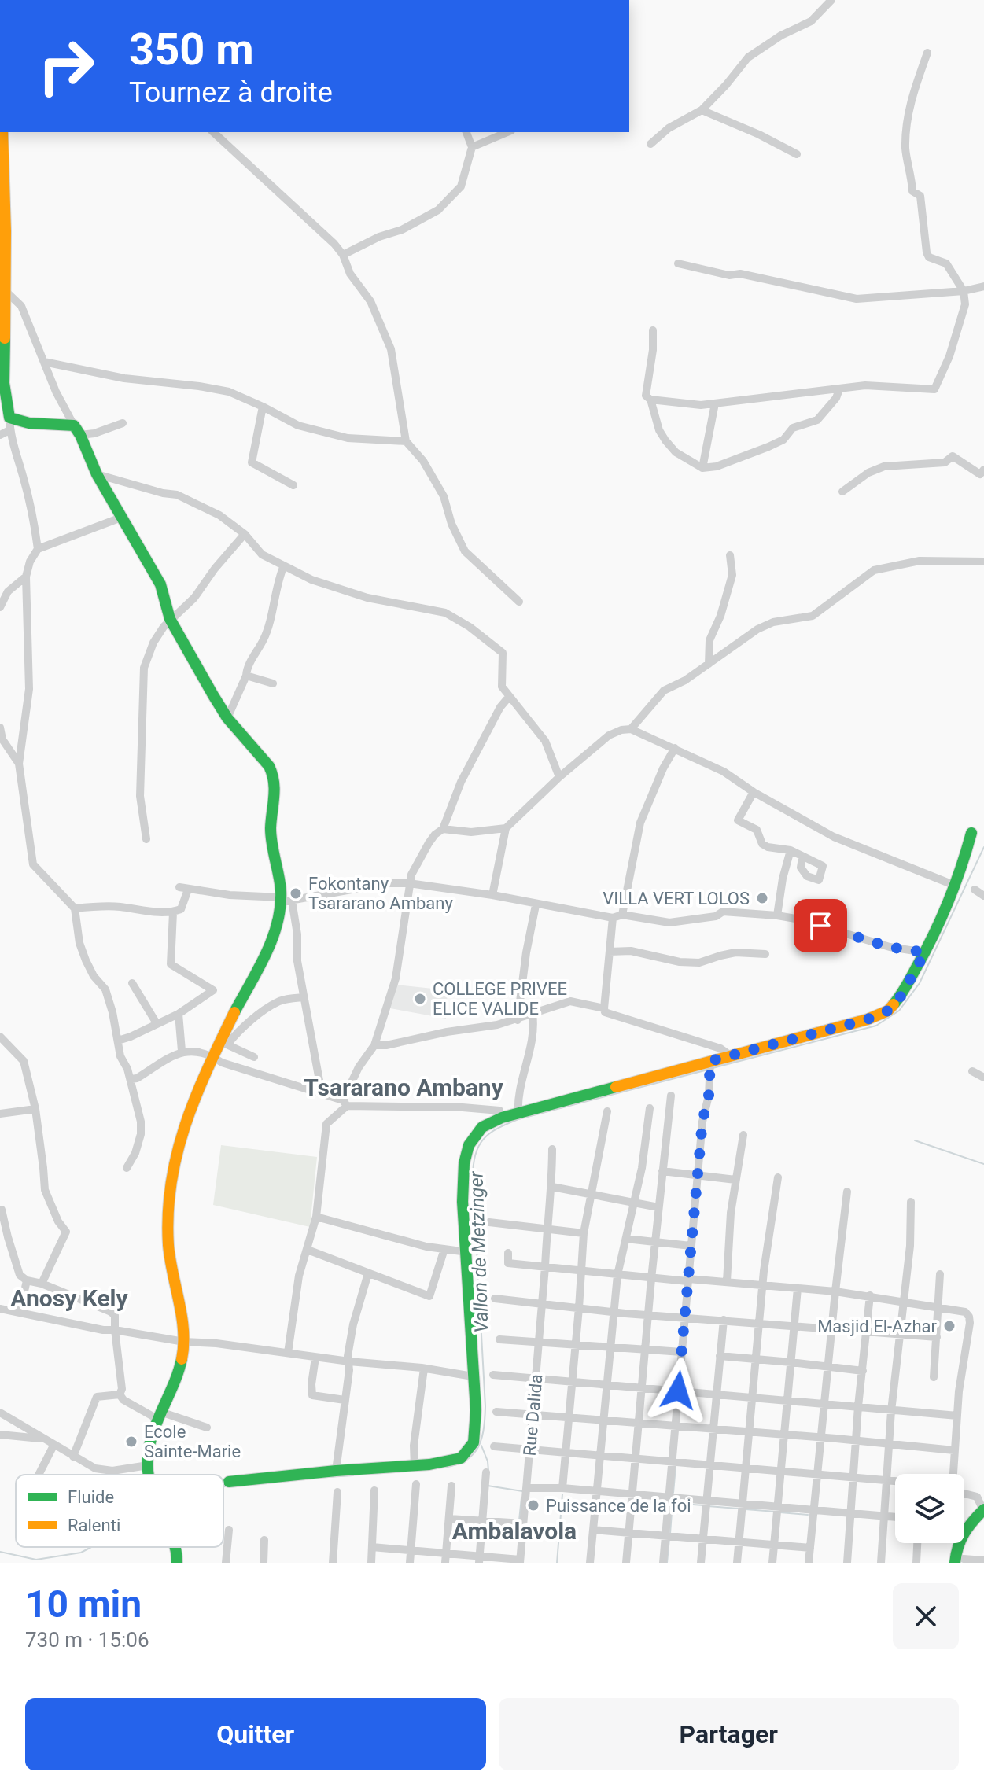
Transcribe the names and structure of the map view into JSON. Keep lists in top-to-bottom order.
{
  "streets": {
    "street": ["Rue Dalida"]
  },
  "districts": ["Tsararano Ambany", "Anosy Kely", "Ambalavola"],
  "water": ["Vallon de Metzinger"],
  "places": [
    "Fokontany Tsararano Ambany",
    "VILLA VERT LOLOS",
    "COLLEGE PRIVEE ELICE VALIDE",
    "Masjid El-Azhar",
    "Ecole Sainte-Marie",
    "Puissance de la foi"
  ],
  "legend": ["Fluide", "Ralenti"],
  "page": {
    "turn": ["350 m", "Tournez à droite"],
    "heading": ["10 min", "730 m · 15:06"],
    "buttons": ["Quitter", "Partager"]
  }
}
